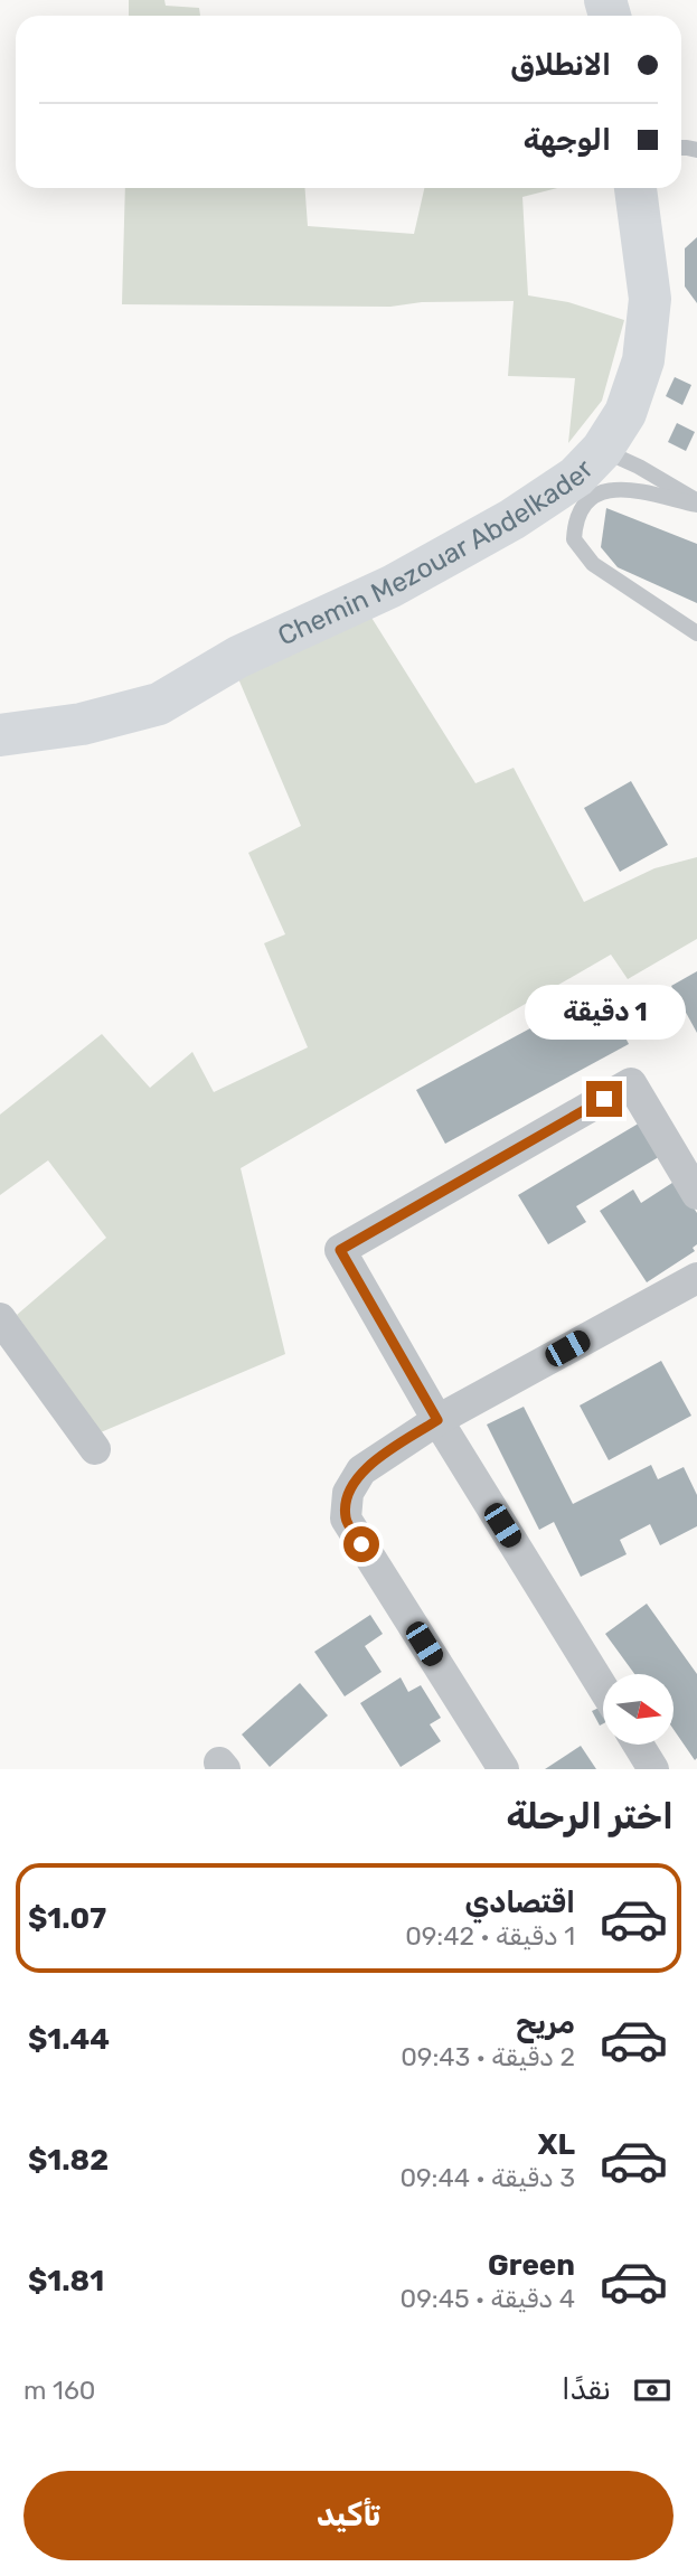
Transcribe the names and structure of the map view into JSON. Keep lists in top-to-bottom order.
{
  "streets": {
    "street": ["Chemin Mezouar Abdelkader"]
  },
  "north": "right",
  "page": {
    "banner": ["الانطلاق", "الوجهة"],
    "bubble": "1 دقيقة",
    "heading": "اختر الرحلة",
    "list": [
      {
        "name": "اقتصادي",
        "note": "1 دقيقة · 09:42",
        "value": "$1.07"
      },
      {
        "name": "مريح",
        "note": "2 دقيقة · 09:43",
        "value": "$1.44"
      },
      {
        "name": "XL",
        "note": "3 دقيقة · 09:44",
        "value": "$1.82"
      },
      {
        "name": "Green",
        "note": "4 دقيقة · 09:45",
        "value": "$1.81"
      }
    ],
    "pay": ["نقدًا", "160 m"],
    "buttons": "تأكيد"
  }
}
